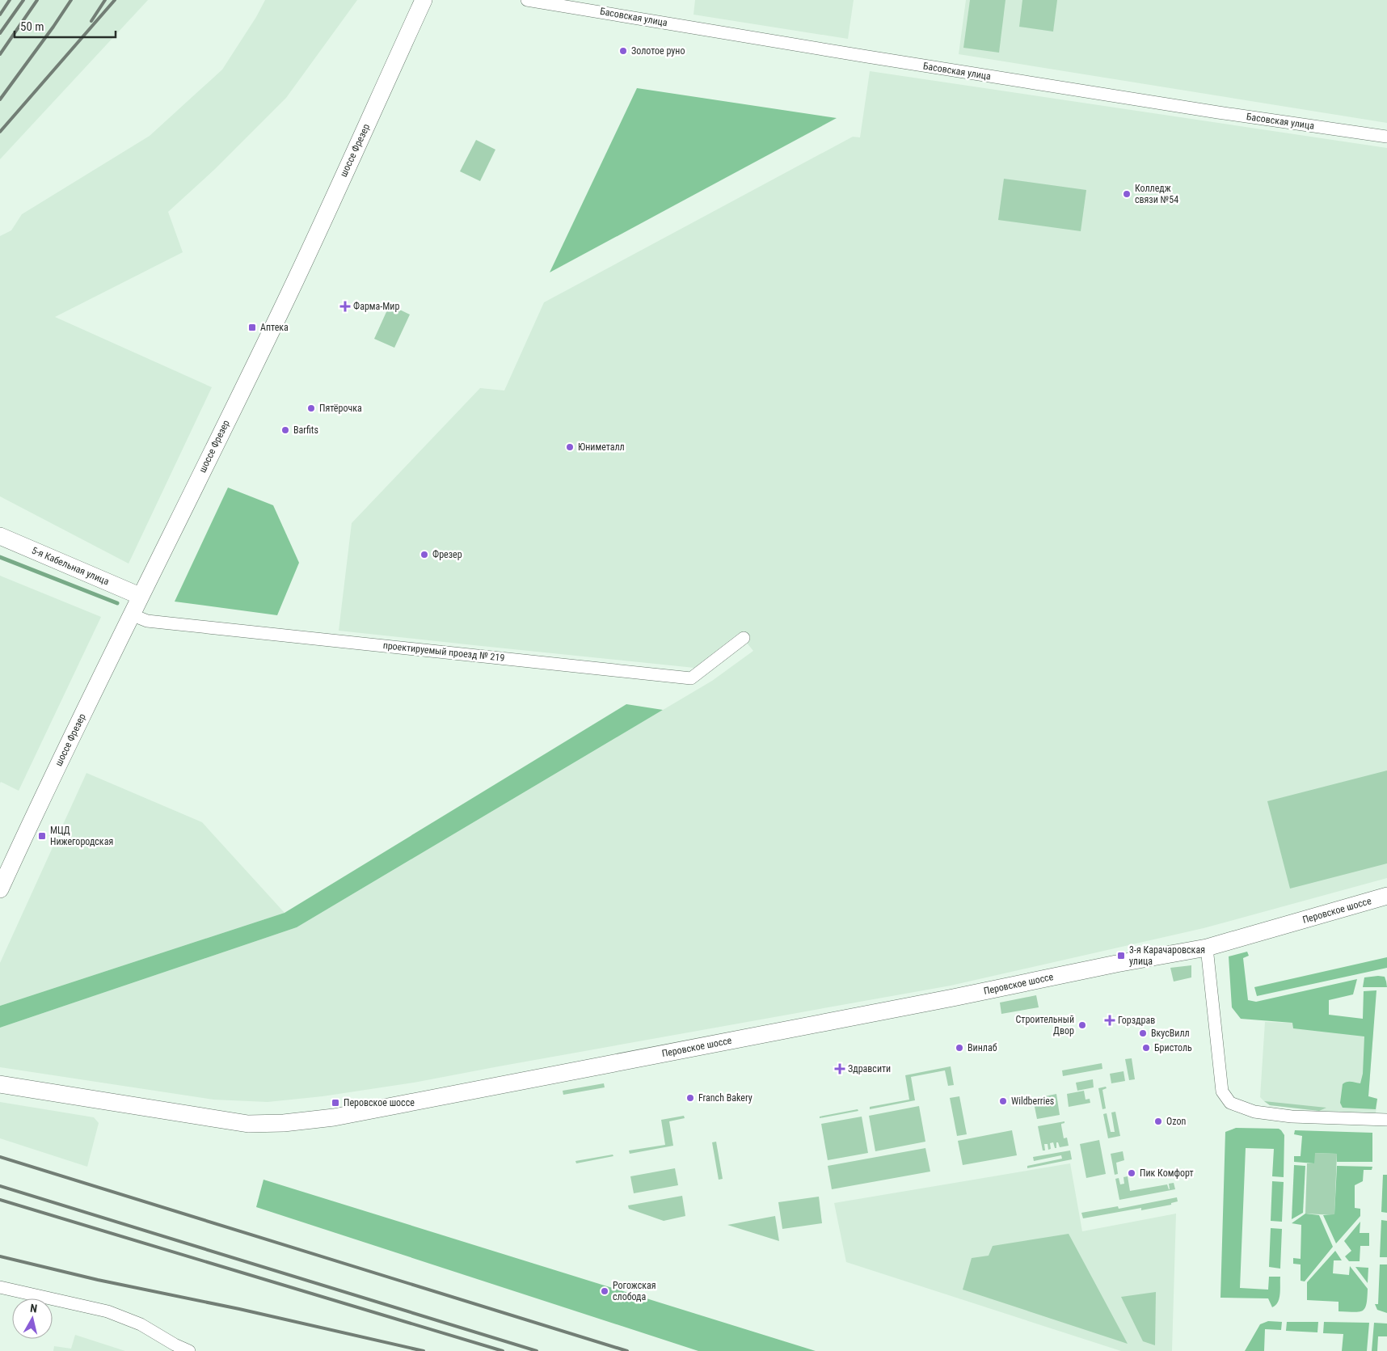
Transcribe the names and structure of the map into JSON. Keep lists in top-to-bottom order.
{
  "streets": {
    "street": [
      "Басовская улица",
      "шоссе Фрезер",
      "5-я Кабельная улица",
      "проектируемый проезд № 219",
      "Перовское шоссе"
    ]
  },
  "crossings": [
    ["шоссе Фрезер", "5-я Кабельная улица"],
    ["шоссе Фрезер", "проектируемый проезд № 219"]
  ],
  "places": {
    "other": [
      "Золотое руно",
      "Колледж связи №54",
      "Пятёрочка",
      "Barfits",
      "Юниметалл",
      "Фрезер",
      "Строительный Двор",
      "ВкусВилл",
      "Винлаб",
      "Бристоль",
      "Franch Bakery",
      "Wildberries",
      "Ozon",
      "Пик Комфорт",
      "Рогожская слобода"
    ],
    "health": ["Фарма-Мир", "Горздрав", "Здравсити"],
    "transit": [
      "Аптека",
      "МЦД Нижегородская",
      "3-я Карачаровская улица",
      "Перовское шоссе"
    ]
  },
  "scale_bar": "50 m",
  "north": "top"
}
